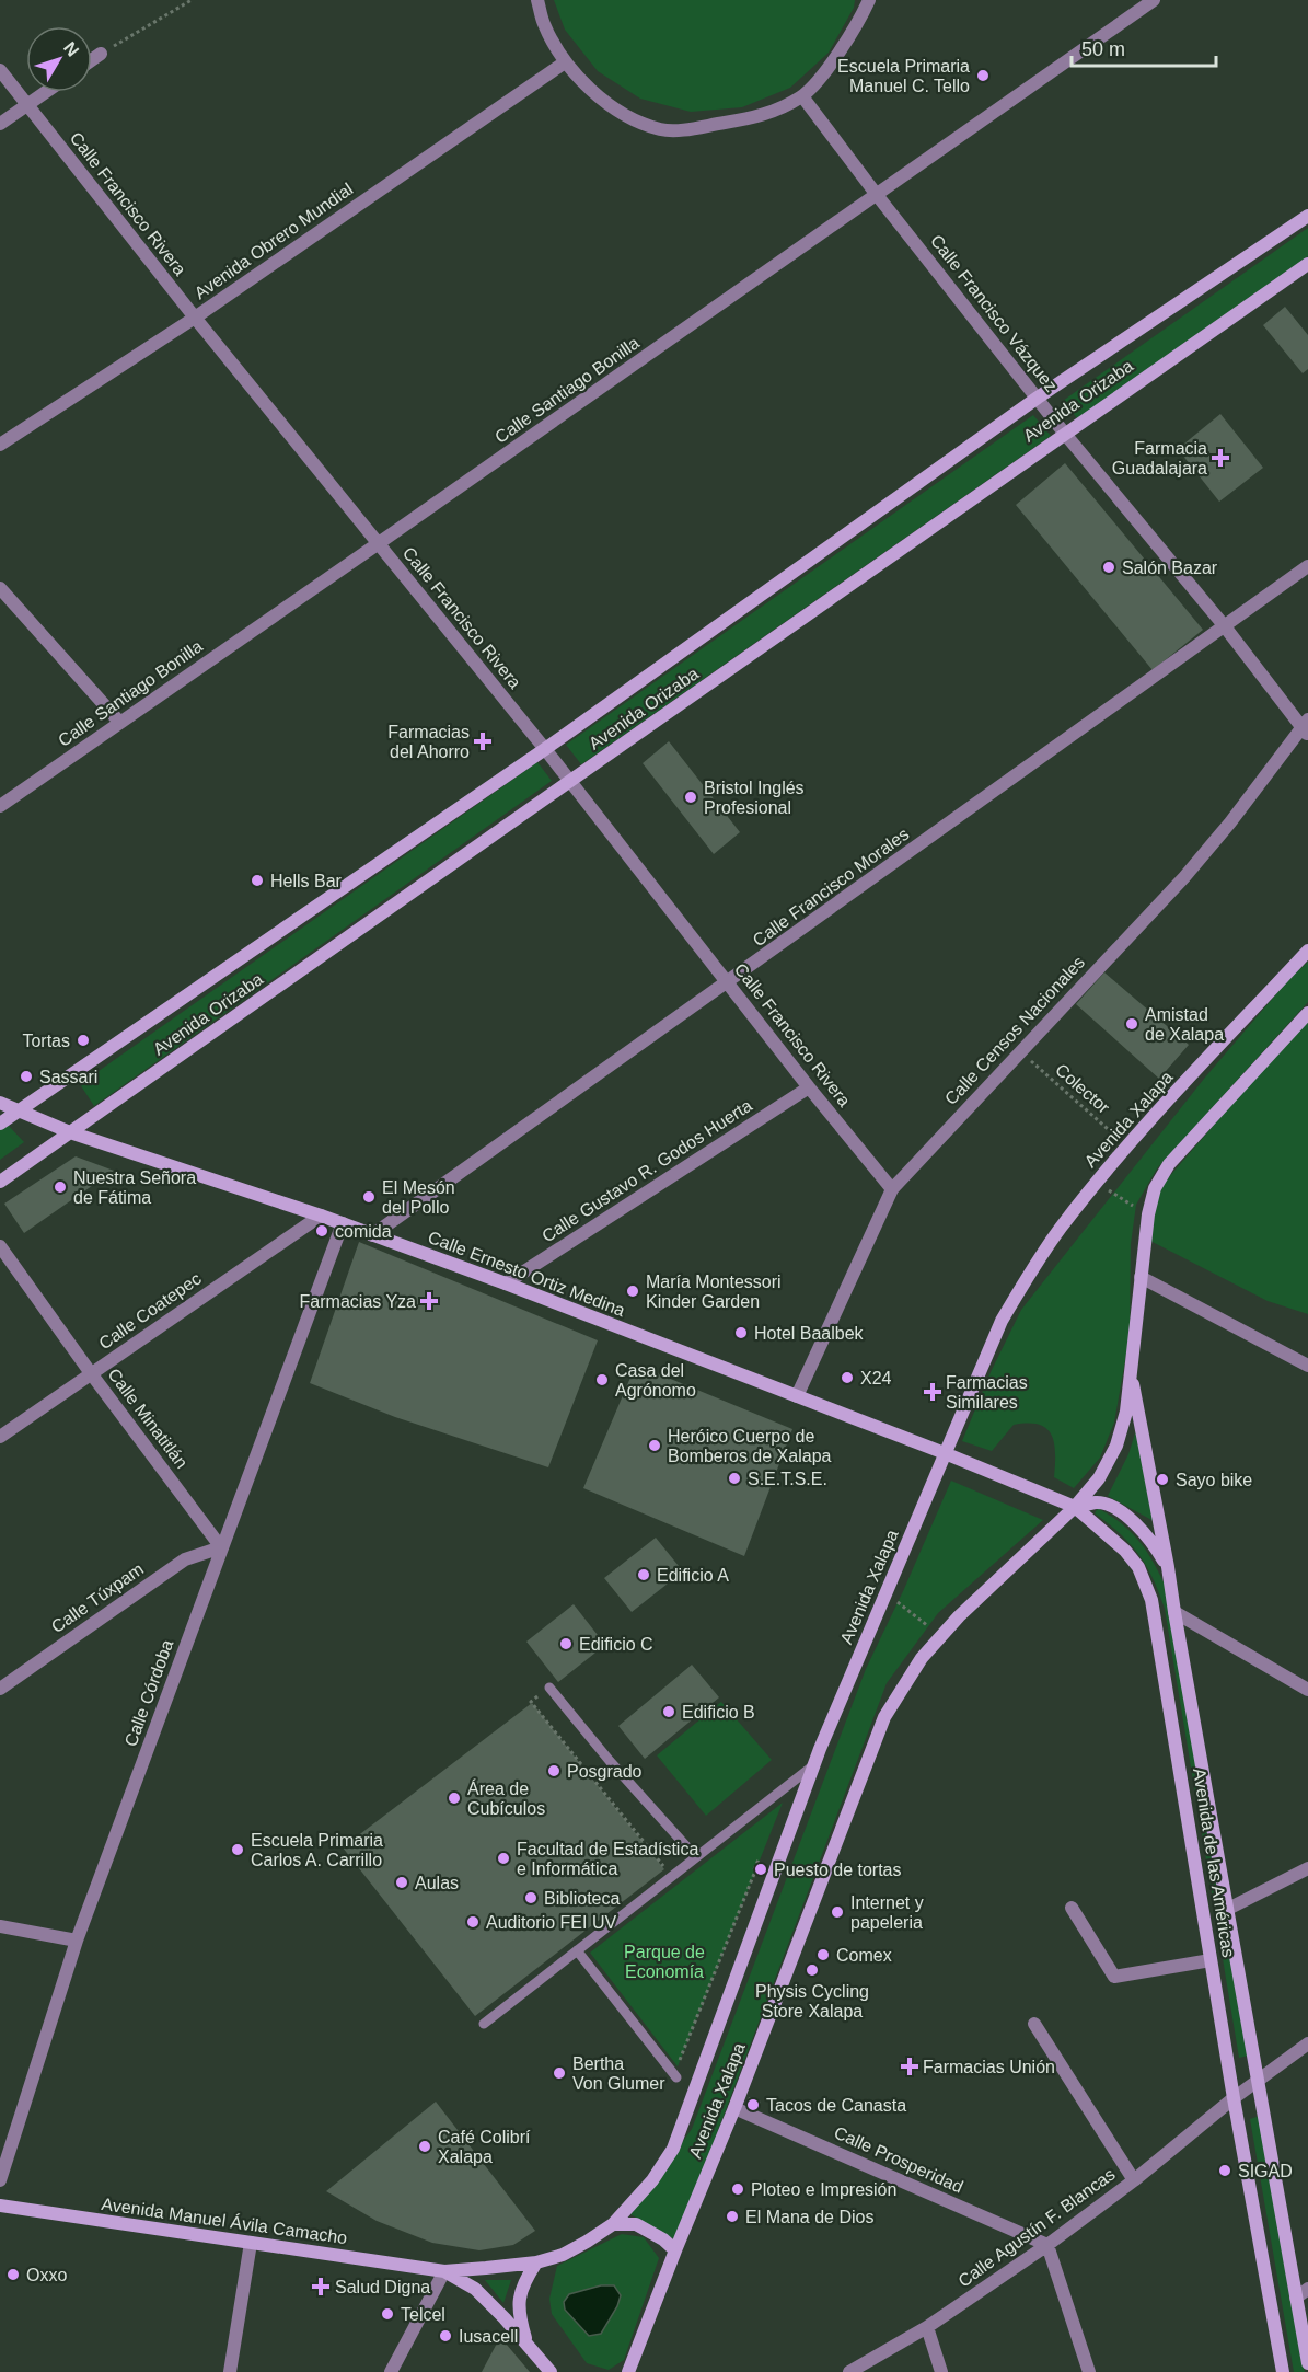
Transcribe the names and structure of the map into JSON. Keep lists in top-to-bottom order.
{
  "streets": {
    "main road": [
      "Avenida Orizaba",
      "Avenida Xalapa",
      "Calle Ernesto Ortiz Medina",
      "Avenida de las Américas",
      "Avenida Manuel Ávila Camacho"
    ],
    "street": [
      "Calle Francisco Rivera",
      "Avenida Obrero Mundial",
      "Calle Francisco Vázquez",
      "Calle Santiago Bonilla",
      "Calle Francisco Morales",
      "Calle Censos Nacionales",
      "Calle Gustavo R. Godos Huerta",
      "Calle Coatepec",
      "Calle Minatitlán",
      "Calle Túxpam",
      "Calle Córdoba",
      "Calle Prosperidad",
      "Calle Agustín F. Blancas"
    ],
    "path": ["Colector"]
  },
  "crossings": [
    ["Calle Francisco Rivera", "Avenida Obrero Mundial"],
    ["Calle Francisco Rivera", "Calle Santiago Bonilla"],
    ["Calle Francisco Rivera", "Avenida Orizaba"],
    ["Calle Francisco Rivera", "Calle Francisco Morales"],
    ["Calle Francisco Rivera", "Calle Censos Nacionales"],
    ["Calle Francisco Rivera", "Calle Gustavo R. Godos Huerta"],
    ["Calle Francisco Vázquez", "Calle Santiago Bonilla"],
    ["Calle Francisco Vázquez", "Avenida Orizaba"],
    ["Calle Francisco Vázquez", "Calle Francisco Morales"],
    ["Calle Francisco Vázquez", "Calle Censos Nacionales"],
    ["Avenida Orizaba", "Calle Ernesto Ortiz Medina"],
    ["Calle Francisco Morales", "Calle Ernesto Ortiz Medina"],
    ["Calle Censos Nacionales", "Colector"],
    ["Calle Censos Nacionales", "Calle Ernesto Ortiz Medina"],
    ["Colector", "Avenida Xalapa"],
    ["Avenida Xalapa", "Calle Ernesto Ortiz Medina"],
    ["Avenida Xalapa", "Avenida de las Américas"],
    ["Avenida Xalapa", "Calle Prosperidad"],
    ["Avenida Xalapa", "Avenida Manuel Ávila Camacho"],
    ["Calle Gustavo R. Godos Huerta", "Calle Ernesto Ortiz Medina"],
    ["Calle Ernesto Ortiz Medina", "Calle Coatepec"],
    ["Calle Ernesto Ortiz Medina", "Calle Córdoba"],
    ["Calle Ernesto Ortiz Medina", "Avenida de las Américas"],
    ["Calle Coatepec", "Calle Minatitlán"],
    ["Calle Minatitlán", "Calle Túxpam"],
    ["Calle Minatitlán", "Calle Córdoba"],
    ["Calle Túxpam", "Calle Córdoba"],
    ["Avenida de las Américas", "Calle Agustín F. Blancas"],
    ["Calle Prosperidad", "Calle Agustín F. Blancas"]
  ],
  "parks": ["Parque de Economía"],
  "places": {
    "other": [
      "Escuela Primaria Manuel C. Tello",
      "Salón Bazar",
      "Bristol Inglés Profesional",
      "Hells Bar",
      "Amistad de Xalapa",
      "Tortas",
      "Sassari",
      "Nuestra Señora de Fátima",
      "El Mesón del Pollo",
      "comida",
      "María Montessori Kinder Garden",
      "Hotel Baalbek",
      "X24",
      "Casa del Agrónomo",
      "Heróico Cuerpo de Bomberos de Xalapa",
      "S.E.T.S.E.",
      "Sayo bike",
      "Edificio A",
      "Edificio C",
      "Edificio B",
      "Posgrado",
      "Área de Cubículos",
      "Escuela Primaria Carlos A. Carrillo",
      "Facultad de Estadística e Informática",
      "Puesto de tortas",
      "Aulas",
      "Biblioteca",
      "Internet y papeleria",
      "Auditorio FEI UV",
      "Comex",
      "Physis Cycling Store Xalapa",
      "Bertha Von Glumer",
      "Tacos de Canasta",
      "Café Colibrí Xalapa",
      "SIGAD",
      "Ploteo e Impresión",
      "El Mana de Dios",
      "Oxxo",
      "Telcel",
      "Iusacell"
    ],
    "health": [
      "Farmacia Guadalajara",
      "Farmacias del Ahorro",
      "Farmacias Yza",
      "Farmacias Similares",
      "Farmacias Unión",
      "Salud Digna"
    ]
  },
  "scale_bar": "50 m",
  "north": "top right"
}
